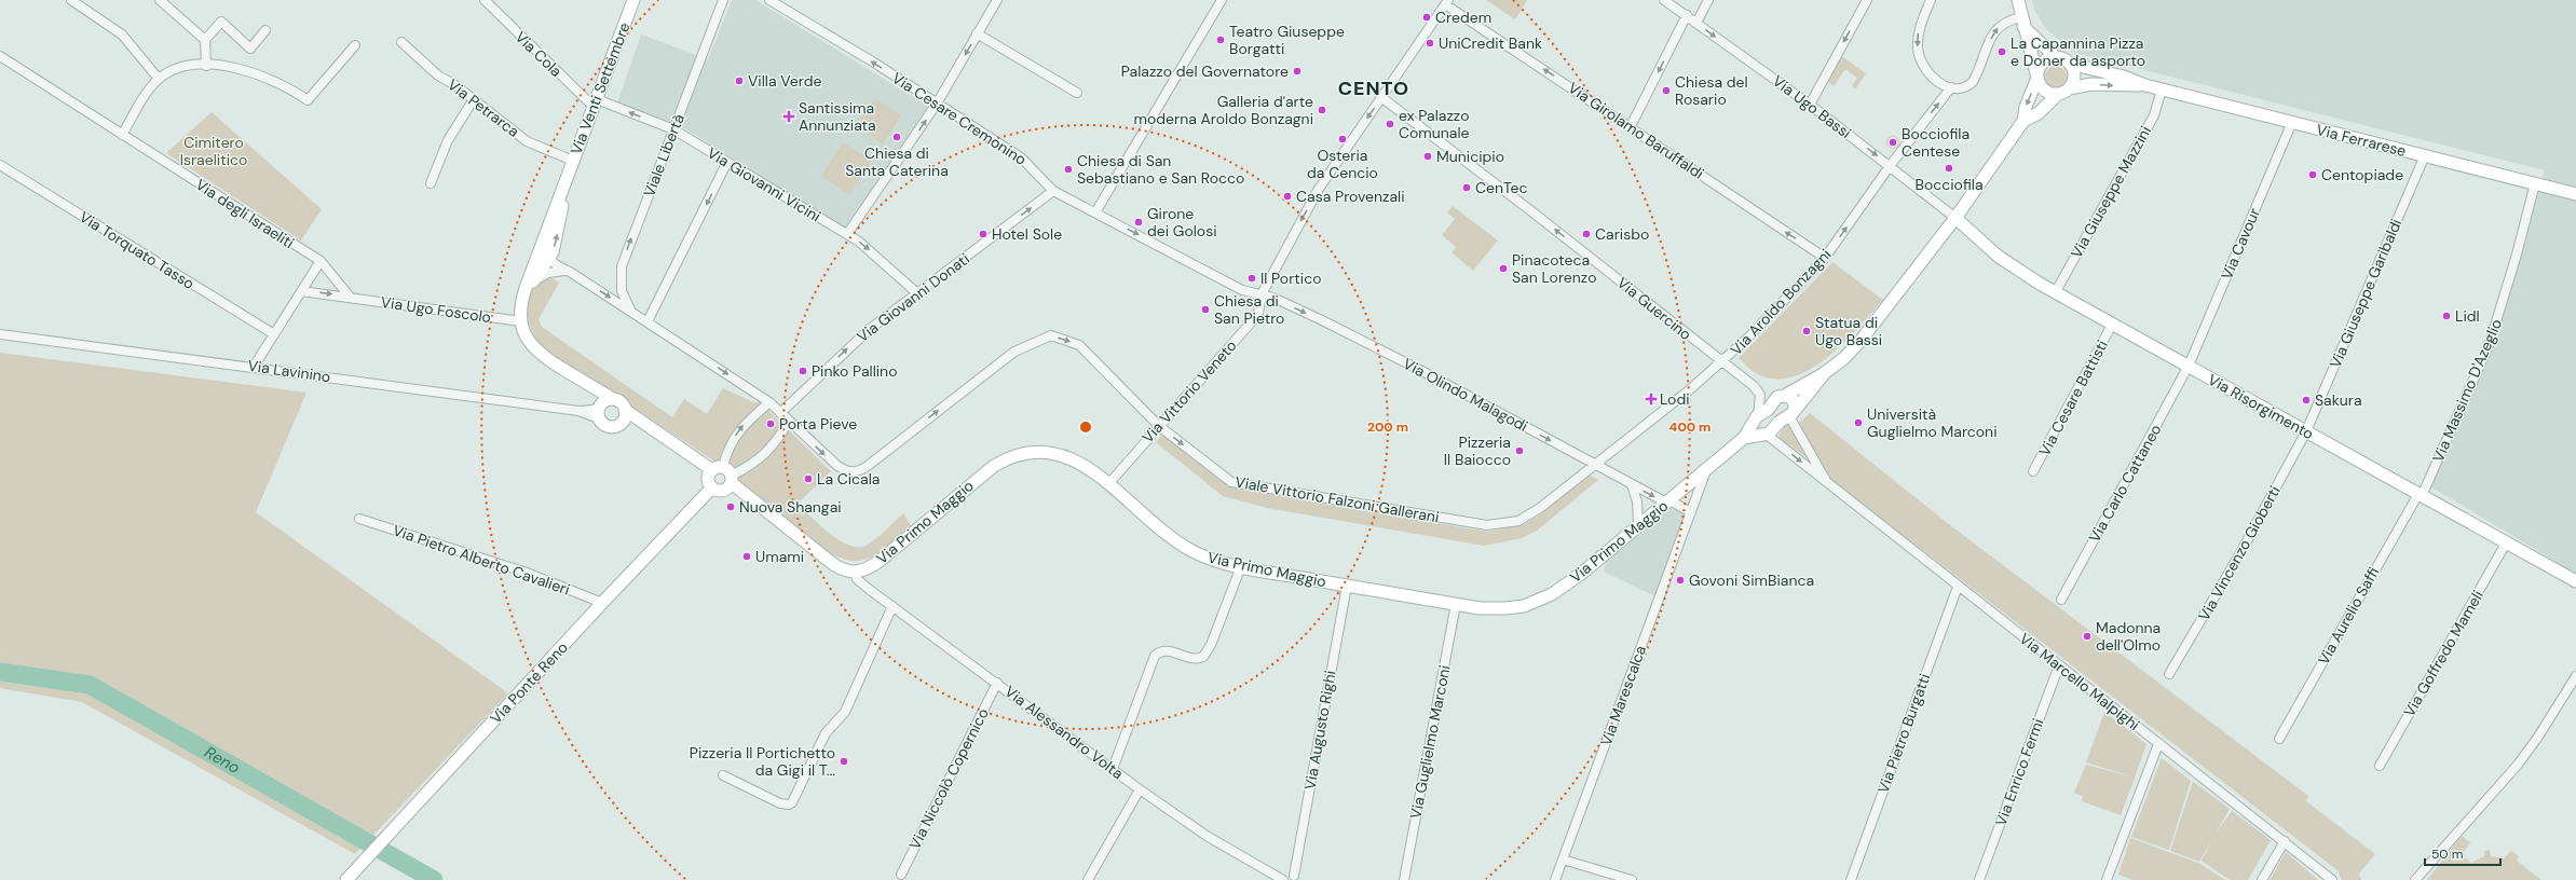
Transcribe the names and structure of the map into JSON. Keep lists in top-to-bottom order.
{
  "streets": {
    "main road": [
      "Via Venti Settembre",
      "Via Ferrarese",
      "Via Risorgimento",
      "Via Primo Maggio",
      "Via Ponte Reno"
    ],
    "street": [
      "Via Cola",
      "Via Ugo Bassi",
      "Via Petrarca",
      "Via Cesare Cremonino",
      "Via Girolamo Baruffaldi",
      "Viale Libertà",
      "Via Giovanni Vicini",
      "Via Giuseppe Mazzini",
      "Via degli Israeliti",
      "Via Cavour",
      "Via Torquato Tasso",
      "Via Giuseppe Garibaldi",
      "Via Giovanni Donati",
      "Via Aroldo Bonzagni",
      "Via Guercino",
      "Via Ugo Foscolo",
      "Via Lavinino",
      "Via Massimo D'Azeglio",
      "Via Vittorio Veneto",
      "Via Olindo Malagodi",
      "Via Cesare Battisti",
      "Via Carlo Cattaneo",
      "Viale Vittorio Falzoni Gallerani",
      "Via Vincenzo Gioberti",
      "Via Pietro Alberto Cavalieri",
      "Via Aurelio Saffi",
      "Via Goffredo Mameli",
      "Via Marcello Malpighi",
      "Via Marescalca",
      "Via Augusto Righi",
      "Via Alessandro Volta",
      "Via Pietro Burgatti",
      "Via Guglielmo Marconi",
      "Via Enrico Fermi",
      "Via Niccolò Copernico"
    ]
  },
  "crossings": [
    ["Via Cola", "Via Venti Settembre"],
    ["Via Cola", "Via Giovanni Vicini"],
    ["Via Venti Settembre", "Via Petrarca"],
    ["Via Venti Settembre", "Viale Libertà"],
    ["Via Venti Settembre", "Via Giovanni Vicini"],
    ["Via Venti Settembre", "Via Ugo Foscolo"],
    ["Via Venti Settembre", "Via Lavinino"],
    ["Via Ugo Bassi", "Via Aroldo Bonzagni"],
    ["Via Ugo Bassi", "Via Risorgimento"],
    ["Via Cesare Cremonino", "Via Giovanni Donati"],
    ["Via Cesare Cremonino", "Via Vittorio Veneto"],
    ["Via Cesare Cremonino", "Via Olindo Malagodi"],
    ["Via Girolamo Baruffaldi", "Via Aroldo Bonzagni"],
    ["Via Girolamo Baruffaldi", "Via Vittorio Veneto"],
    ["Via Ferrarese", "Via Giuseppe Mazzini"],
    ["Via Ferrarese", "Via Cavour"],
    ["Via Ferrarese", "Via Giuseppe Garibaldi"],
    ["Via Ferrarese", "Via Massimo D'Azeglio"],
    ["Viale Libertà", "Via Giovanni Vicini"],
    ["Via Giovanni Vicini", "Via Giovanni Donati"],
    ["Via Giuseppe Mazzini", "Via Risorgimento"],
    ["Via Cavour", "Via Risorgimento"],
    ["Via Cavour", "Via Carlo Cattaneo"],
    ["Via Giuseppe Garibaldi", "Via Risorgimento"],
    ["Via Giuseppe Garibaldi", "Via Vincenzo Gioberti"],
    ["Via Aroldo Bonzagni", "Via Guercino"],
    ["Via Aroldo Bonzagni", "Via Olindo Malagodi"],
    ["Via Aroldo Bonzagni", "Viale Vittorio Falzoni Gallerani"],
    ["Via Guercino", "Via Vittorio Veneto"],
    ["Via Massimo D'Azeglio", "Via Risorgimento"],
    ["Via Massimo D'Azeglio", "Via Aurelio Saffi"],
    ["Via Vittorio Veneto", "Via Olindo Malagodi"],
    ["Via Vittorio Veneto", "Viale Vittorio Falzoni Gallerani"],
    ["Via Vittorio Veneto", "Via Primo Maggio"],
    ["Via Olindo Malagodi", "Viale Vittorio Falzoni Gallerani"],
    ["Via Olindo Malagodi", "Via Primo Maggio"],
    ["Via Cesare Battisti", "Via Risorgimento"],
    ["Via Risorgimento", "Via Carlo Cattaneo"],
    ["Via Risorgimento", "Via Vincenzo Gioberti"],
    ["Via Risorgimento", "Via Aurelio Saffi"],
    ["Via Risorgimento", "Via Goffredo Mameli"],
    ["Via Primo Maggio", "Via Marcello Malpighi"],
    ["Via Primo Maggio", "Via Marescalca"],
    ["Via Primo Maggio", "Via Augusto Righi"],
    ["Via Primo Maggio", "Via Alessandro Volta"],
    ["Via Primo Maggio", "Via Guglielmo Marconi"],
    ["Via Pietro Alberto Cavalieri", "Via Ponte Reno"],
    ["Via Marcello Malpighi", "Via Pietro Burgatti"],
    ["Via Marcello Malpighi", "Via Enrico Fermi"],
    ["Via Alessandro Volta", "Via Niccolò Copernico"]
  ],
  "one_way": [
    "Via Ugo Bassi",
    "Via Girolamo Baruffaldi",
    "Via Giovanni Donati",
    "Via Aroldo Bonzagni",
    "Via Guercino",
    "Via Vittorio Veneto",
    "Via Olindo Malagodi",
    "Viale Vittorio Falzoni Gallerani"
  ],
  "districts": ["CENTO"],
  "water": ["Reno"],
  "parks": ["Cimitero Israelitico"],
  "places": {
    "other": [
      "Credem",
      "Teatro Giuseppe Borgatti",
      "UniCredit Bank",
      "La Capannina Pizza e Doner da asporto",
      "Palazzo del Governatore",
      "Villa Verde",
      "Chiesa del Rosario",
      "Galleria d'arte moderna Aroldo Bonzagni",
      "ex Palazzo Comunale",
      "Chiesa di Santa Caterina",
      "Osteria da Cencio",
      "Bocciofila Centese",
      "Municipio",
      "Bocciofila",
      "Chiesa di San Sebastiano e San Rocco",
      "Centopiade",
      "CenTec",
      "Casa Provenzali",
      "Girone dei Golosi",
      "Hotel Sole",
      "Carisbo",
      "Pinacoteca San Lorenzo",
      "Il Portico",
      "Chiesa di San Pietro",
      "Lidl",
      "Statua di Ugo Bassi",
      "Pinko Pallino",
      "Sakura",
      "Università Guglielmo Marconi",
      "Porta Pieve",
      "Pizzeria Il Baiocco",
      "La Cicala",
      "Nuova Shangai",
      "Umami",
      "Govoni SimBianca",
      "Madonna dell'Olmo",
      "Pizzeria Il Portichetto da Gigi il T..."
    ],
    "health": ["Santissima Annunziata", "Lodi"]
  },
  "scale_bar": "50 m",
  "rings": ["200 m", "400 m"]
}
